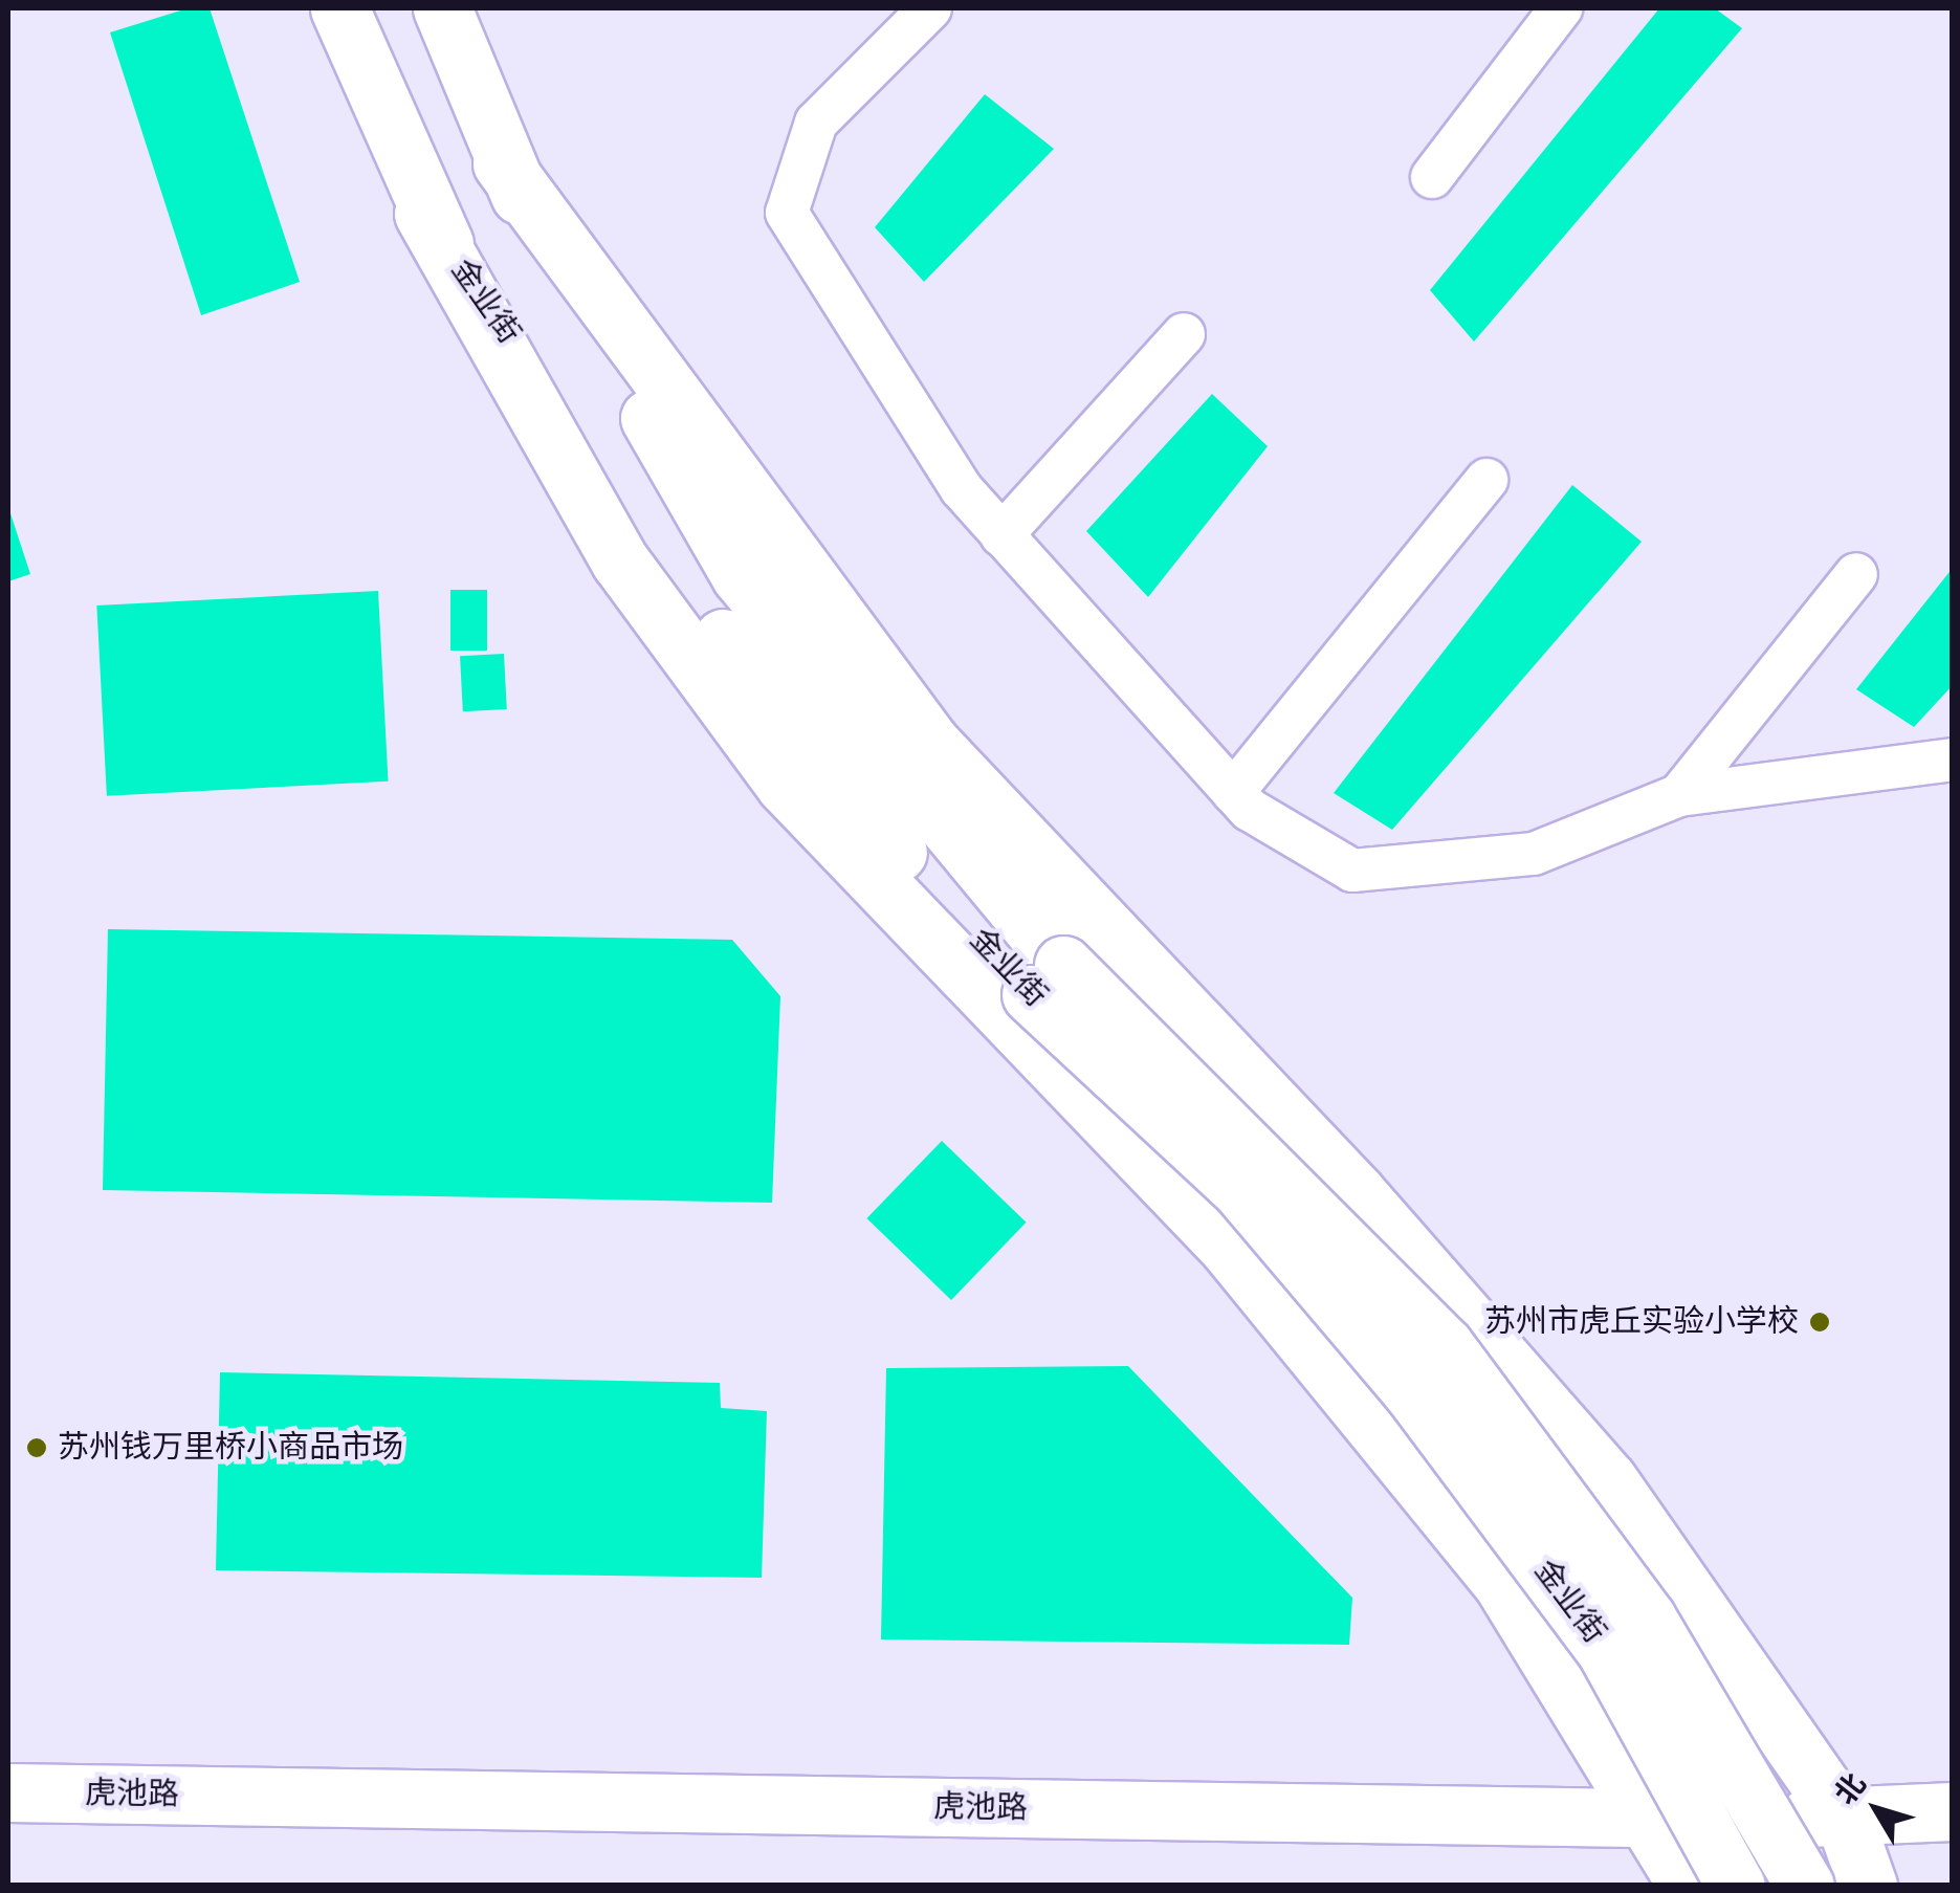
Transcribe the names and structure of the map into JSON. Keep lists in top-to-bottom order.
{
  "streets": {
    "main road": ["金业街", "虎池路"]
  },
  "places": ["苏州市虎丘实验小学校", "苏州钱万里桥小商品市场"],
  "north": "top left"
}
